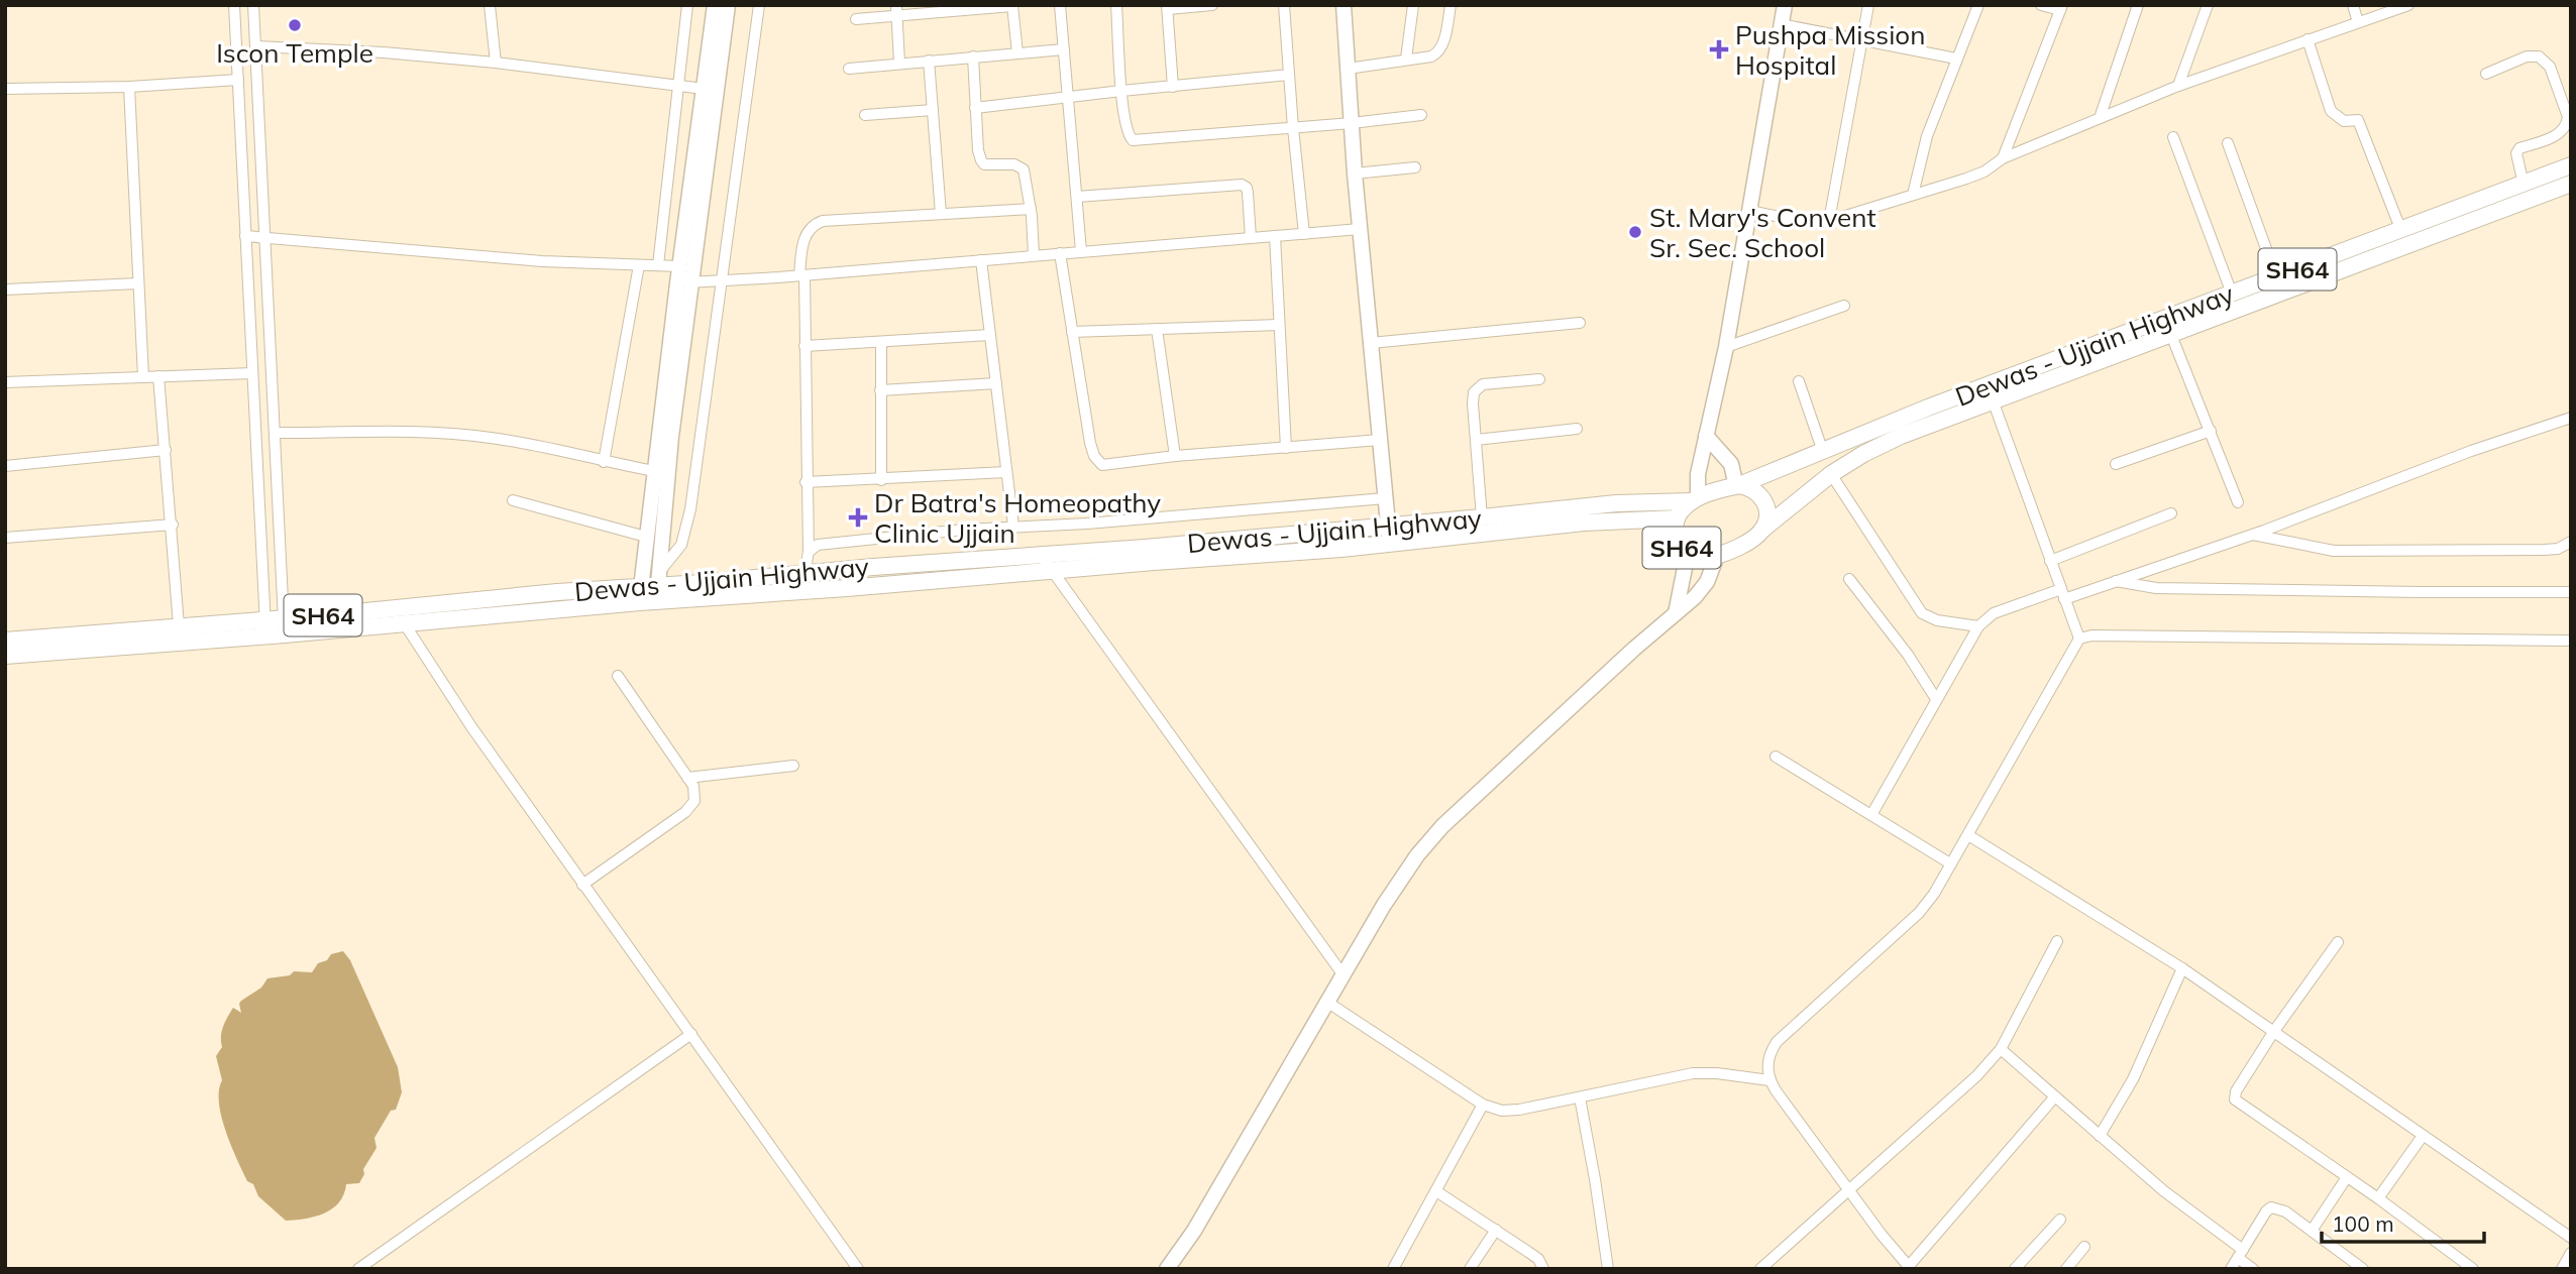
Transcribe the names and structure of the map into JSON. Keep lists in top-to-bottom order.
{
  "streets": {
    "main road": ["SH64", "Dewas - Ujjain Highway"]
  },
  "crossings": [
    ["SH64", "Dewas - Ujjain Highway"]
  ],
  "places": {
    "other": ["Iscon Temple", "St. Mary's Convent Sr. Sec. School"],
    "health": ["Pushpa Mission Hospital", "Dr Batra's Homeopathy Clinic Ujjain"]
  },
  "scale_bar": "100 m"
}
